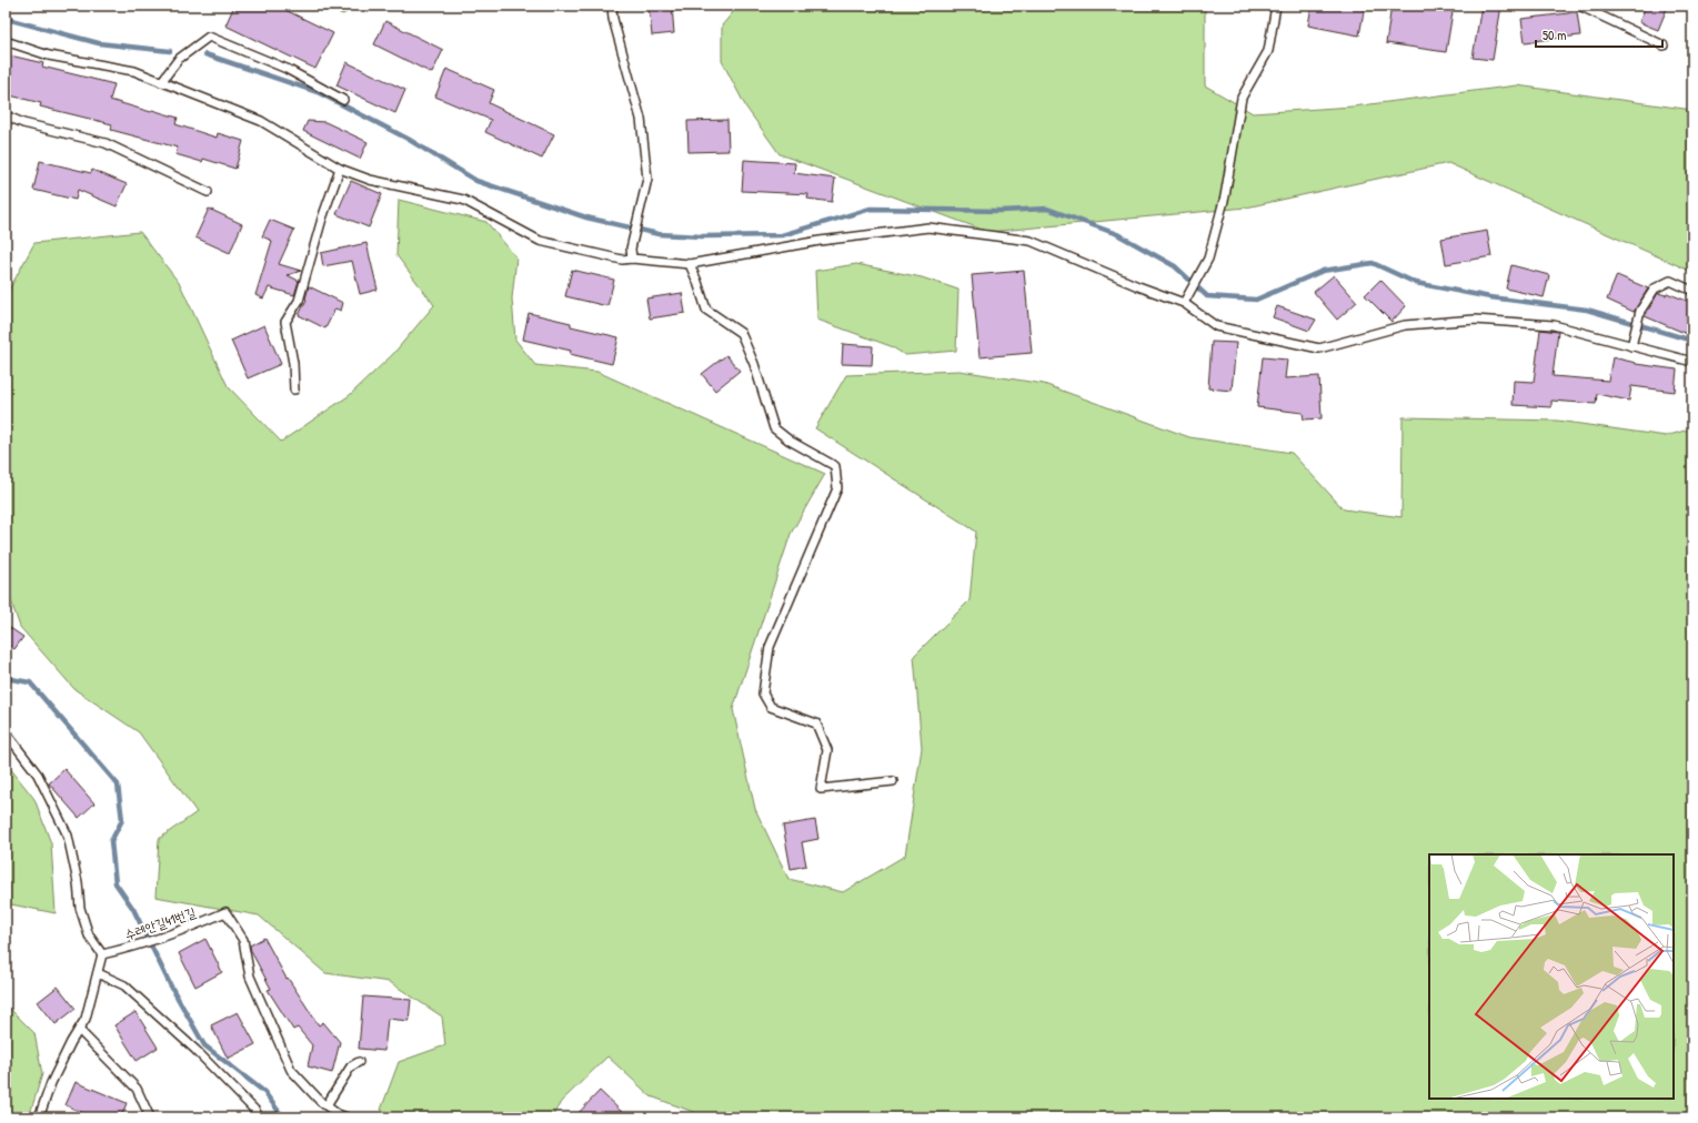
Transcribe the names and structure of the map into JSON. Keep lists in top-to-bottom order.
{
  "streets": {
    "lane": ["수레안길41번길"]
  },
  "scale_bar": "50 m"
}
